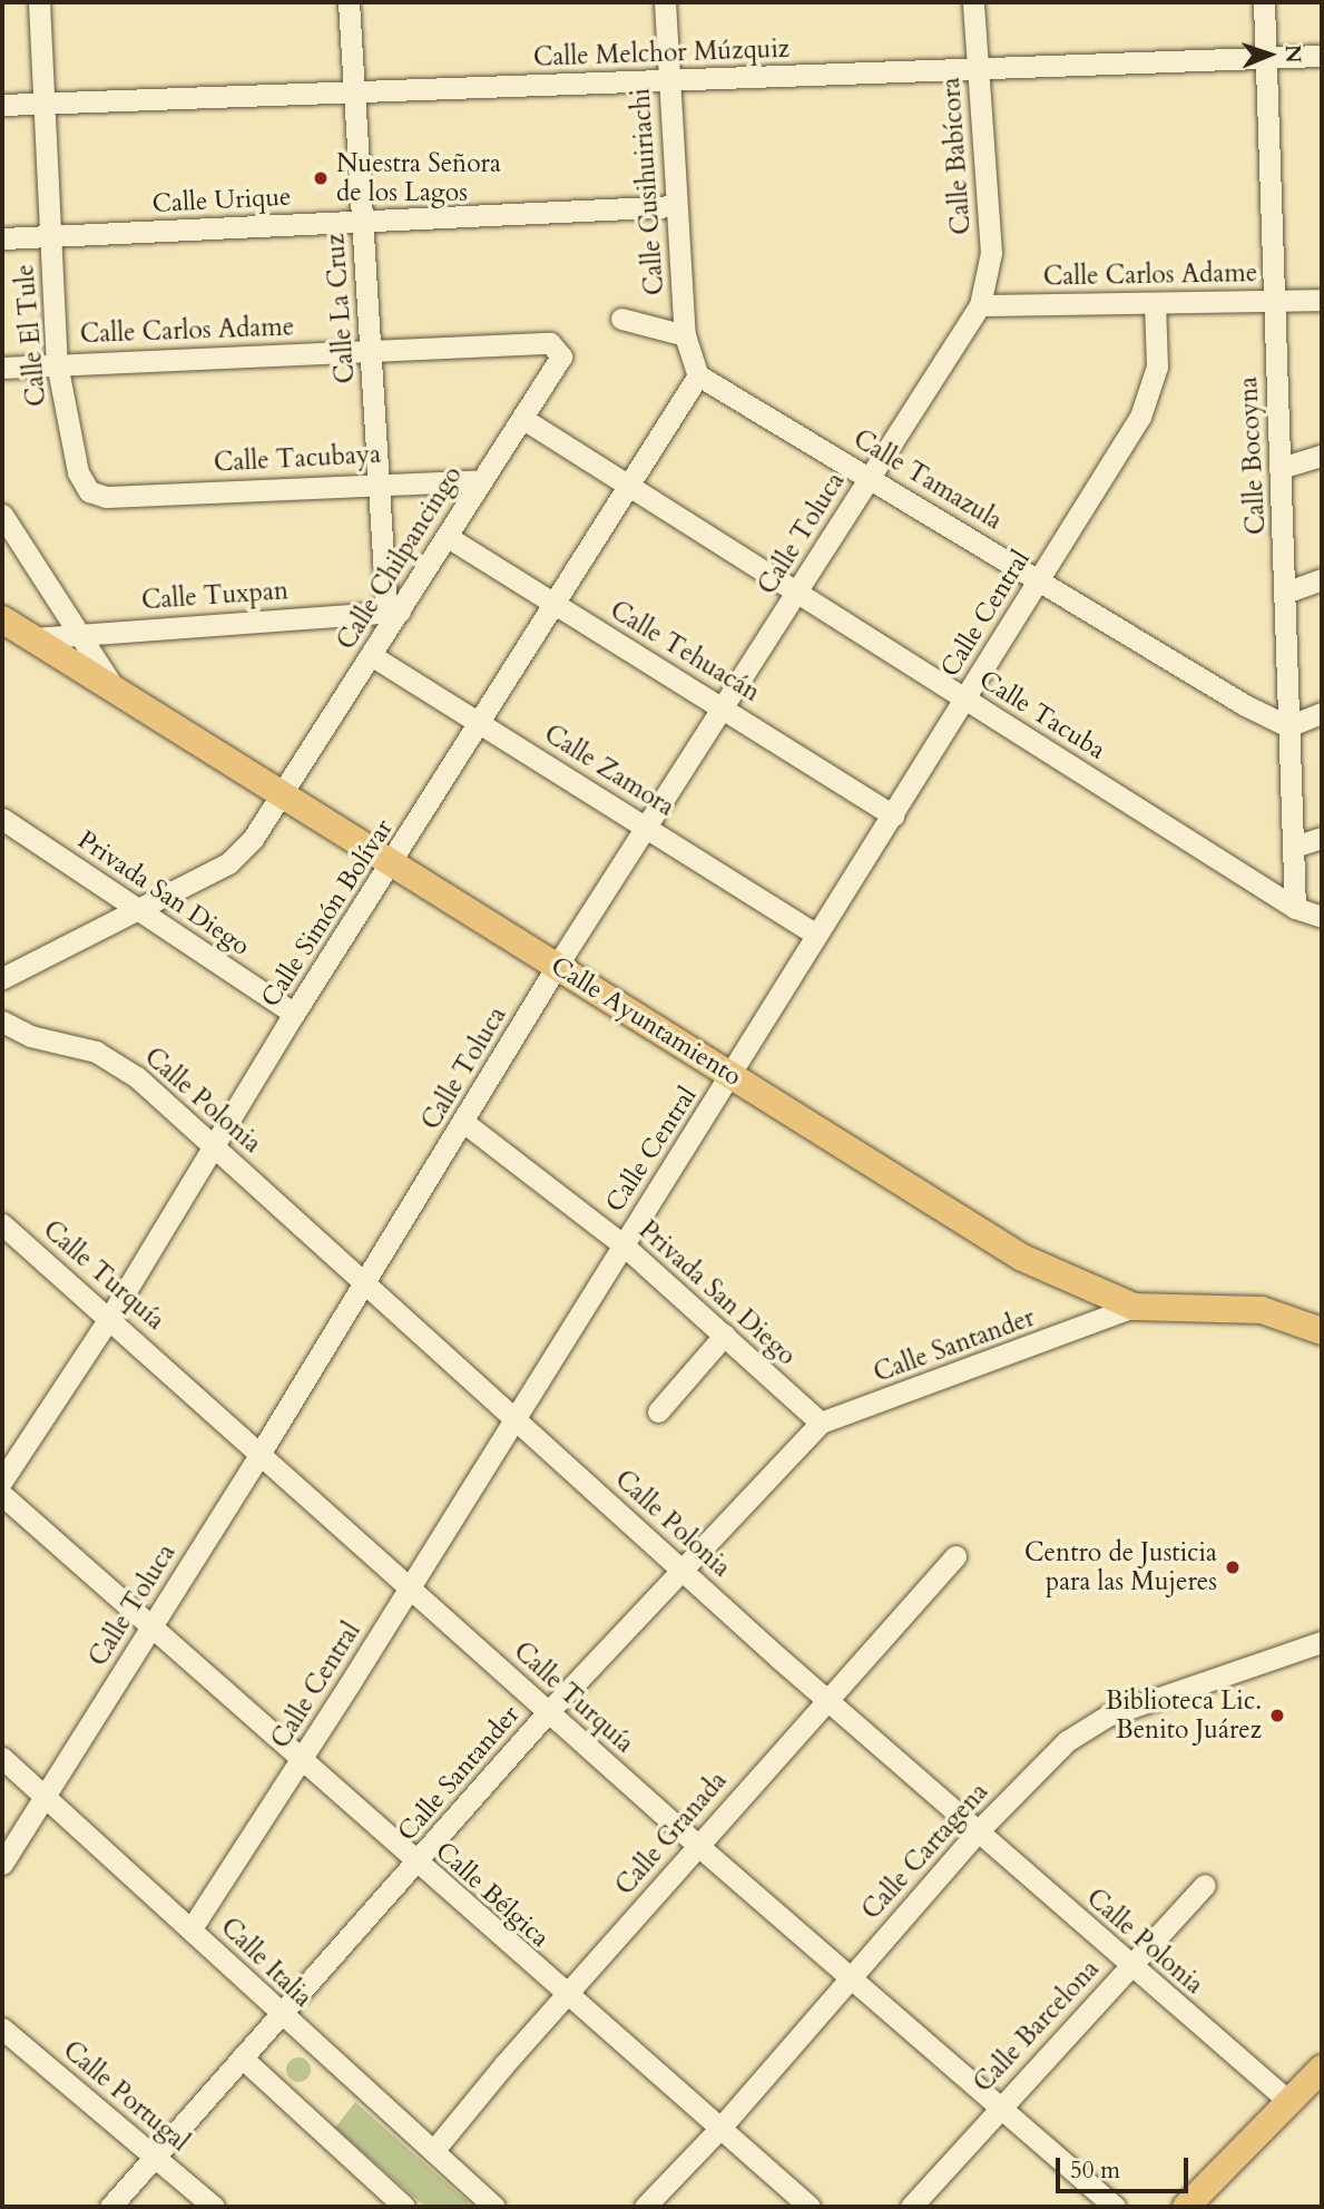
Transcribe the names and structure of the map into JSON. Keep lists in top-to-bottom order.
{
  "streets": {
    "main road": ["Calle Ayuntamiento"],
    "street": [
      "Calle Melchor Múzquiz",
      "Calle Babícora",
      "Calle Cusihuiriachi",
      "Calle Urique",
      "Calle Carlos Adame",
      "Calle La Cruz",
      "Calle El Tule",
      "Calle Bocoyna",
      "Calle Tacubaya",
      "Calle Tamazula",
      "Calle Toluca",
      "Calle Chilpancingo",
      "Calle Tuxpan",
      "Calle Central",
      "Calle Tehuacán",
      "Calle Tacuba",
      "Calle Zamora",
      "Privada San Diego",
      "Calle Simón Bolívar",
      "Calle Polonia",
      "Calle Turquía",
      "Calle Santander",
      "Calle Granada",
      "Calle Cartagena",
      "Calle Bélgica",
      "Calle Italia",
      "Calle Barcelona",
      "Calle Portugal"
    ]
  },
  "crossings": [
    ["Calle Melchor Múzquiz", "Calle Babícora"],
    ["Calle Melchor Múzquiz", "Calle Cusihuiriachi"],
    ["Calle Melchor Múzquiz", "Calle La Cruz"],
    ["Calle Melchor Múzquiz", "Calle El Tule"],
    ["Calle Melchor Múzquiz", "Calle Bocoyna"],
    ["Calle Babícora", "Calle Carlos Adame"],
    ["Calle Babícora", "Calle Toluca"],
    ["Calle Cusihuiriachi", "Calle Urique"],
    ["Calle Cusihuiriachi", "Calle Tamazula"],
    ["Calle Cusihuiriachi", "Calle Simón Bolívar"],
    ["Calle Urique", "Calle La Cruz"],
    ["Calle Urique", "Calle El Tule"],
    ["Calle Carlos Adame", "Calle La Cruz"],
    ["Calle Carlos Adame", "Calle El Tule"],
    ["Calle Carlos Adame", "Calle Bocoyna"],
    ["Calle Carlos Adame", "Calle Toluca"],
    ["Calle Carlos Adame", "Calle Chilpancingo"],
    ["Calle Carlos Adame", "Calle Central"],
    ["Calle La Cruz", "Calle Tacubaya"],
    ["Calle La Cruz", "Calle Chilpancingo"],
    ["Calle La Cruz", "Calle Tuxpan"],
    ["Calle El Tule", "Calle Tacubaya"],
    ["Calle Bocoyna", "Calle Tamazula"],
    ["Calle Bocoyna", "Calle Tacuba"],
    ["Calle Tacubaya", "Calle Chilpancingo"],
    ["Calle Tamazula", "Calle Toluca"],
    ["Calle Tamazula", "Calle Central"],
    ["Calle Tamazula", "Calle Simón Bolívar"],
    ["Calle Toluca", "Calle Tehuacán"],
    ["Calle Toluca", "Calle Tacuba"],
    ["Calle Toluca", "Calle Zamora"],
    ["Calle Toluca", "Privada San Diego"],
    ["Calle Toluca", "Calle Ayuntamiento"],
    ["Calle Toluca", "Calle Polonia"],
    ["Calle Toluca", "Calle Turquía"],
    ["Calle Toluca", "Calle Bélgica"],
    ["Calle Toluca", "Calle Italia"],
    ["Calle Chilpancingo", "Calle Tuxpan"],
    ["Calle Chilpancingo", "Calle Tehuacán"],
    ["Calle Chilpancingo", "Calle Tacuba"],
    ["Calle Chilpancingo", "Calle Zamora"],
    ["Calle Chilpancingo", "Privada San Diego"],
    ["Calle Chilpancingo", "Calle Ayuntamiento"],
    ["Calle Tuxpan", "Calle Ayuntamiento"],
    ["Calle Central", "Calle Tehuacán"],
    ["Calle Central", "Calle Tacuba"],
    ["Calle Central", "Calle Zamora"],
    ["Calle Central", "Privada San Diego"],
    ["Calle Central", "Calle Ayuntamiento"],
    ["Calle Central", "Calle Polonia"],
    ["Calle Central", "Calle Turquía"],
    ["Calle Central", "Calle Bélgica"],
    ["Calle Central", "Calle Italia"],
    ["Calle Tehuacán", "Calle Simón Bolívar"],
    ["Calle Tacuba", "Calle Simón Bolívar"],
    ["Calle Zamora", "Calle Simón Bolívar"],
    ["Privada San Diego", "Calle Simón Bolívar"],
    ["Privada San Diego", "Calle Santander"],
    ["Calle Simón Bolívar", "Calle Ayuntamiento"],
    ["Calle Simón Bolívar", "Calle Polonia"],
    ["Calle Simón Bolívar", "Calle Turquía"],
    ["Calle Ayuntamiento", "Calle Santander"],
    ["Calle Polonia", "Calle Santander"],
    ["Calle Polonia", "Calle Granada"],
    ["Calle Polonia", "Calle Cartagena"],
    ["Calle Polonia", "Calle Barcelona"],
    ["Calle Turquía", "Calle Santander"],
    ["Calle Turquía", "Calle Granada"],
    ["Calle Turquía", "Calle Cartagena"],
    ["Calle Turquía", "Calle Barcelona"],
    ["Calle Santander", "Calle Bélgica"],
    ["Calle Santander", "Calle Italia"],
    ["Calle Santander", "Calle Portugal"],
    ["Calle Granada", "Calle Bélgica"],
    ["Calle Granada", "Calle Italia"],
    ["Calle Cartagena", "Calle Bélgica"]
  ],
  "places": ["Nuestra Señora de los Lagos", "Centro de Justicia para las Mujeres", "Biblioteca Lic. Benito Juárez"],
  "scale_bar": "50 m",
  "north": "right"
}
